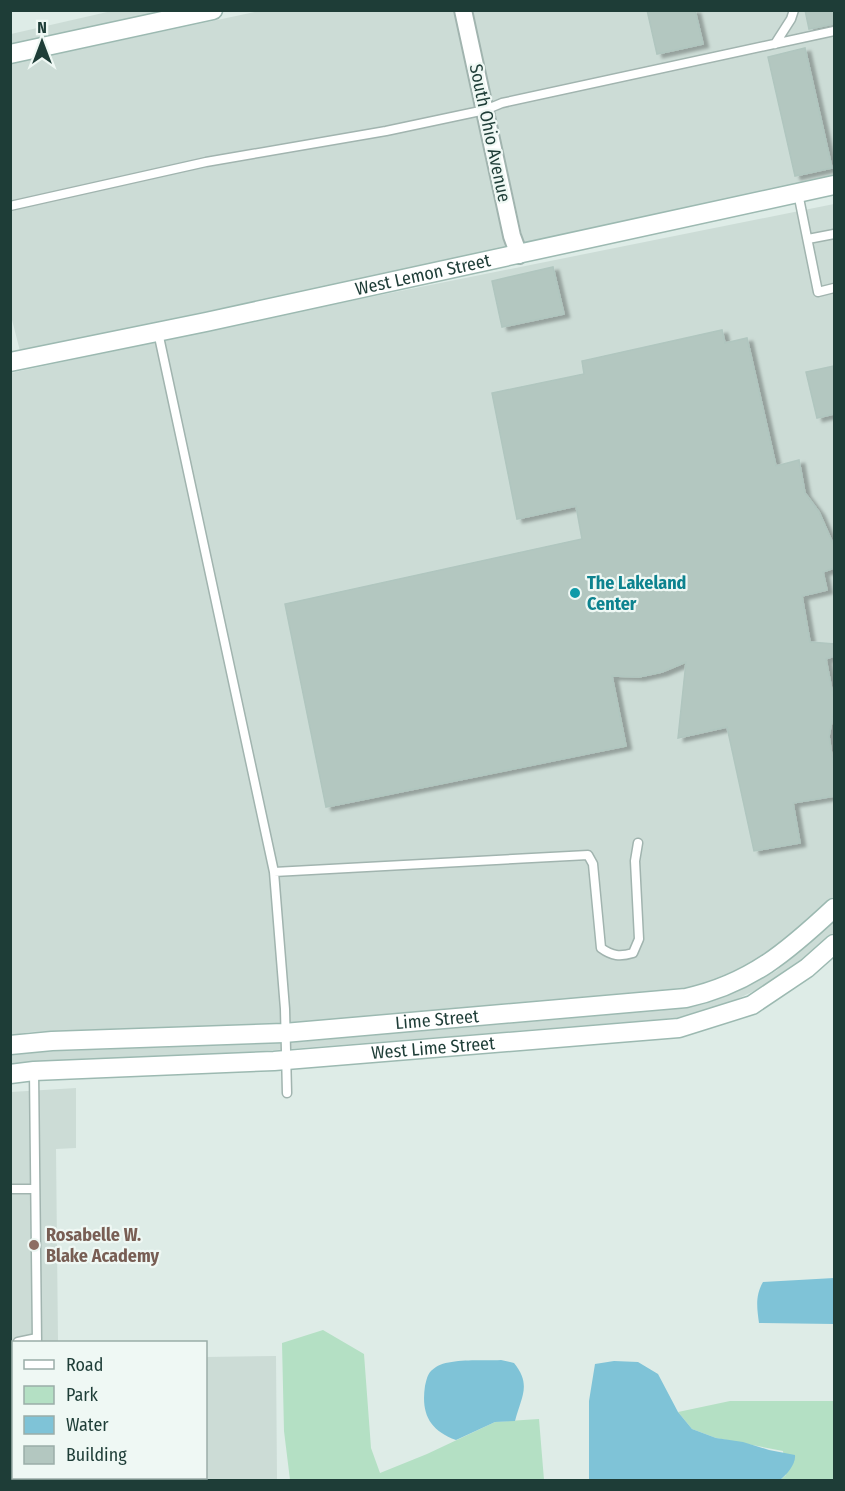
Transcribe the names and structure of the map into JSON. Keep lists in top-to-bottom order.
{
  "streets": {
    "street": [
      "South Ohio Avenue",
      "West Lemon Street",
      "Lime Street",
      "West Lime Street"
    ]
  },
  "crossings": [
    ["South Ohio Avenue", "West Lemon Street"]
  ],
  "places": ["The Lakeland Center", "Rosabelle W. Blake Academy"],
  "legend": [
    "Road",
    "Park",
    "Water",
    "Building"
  ],
  "north": "top"
}
